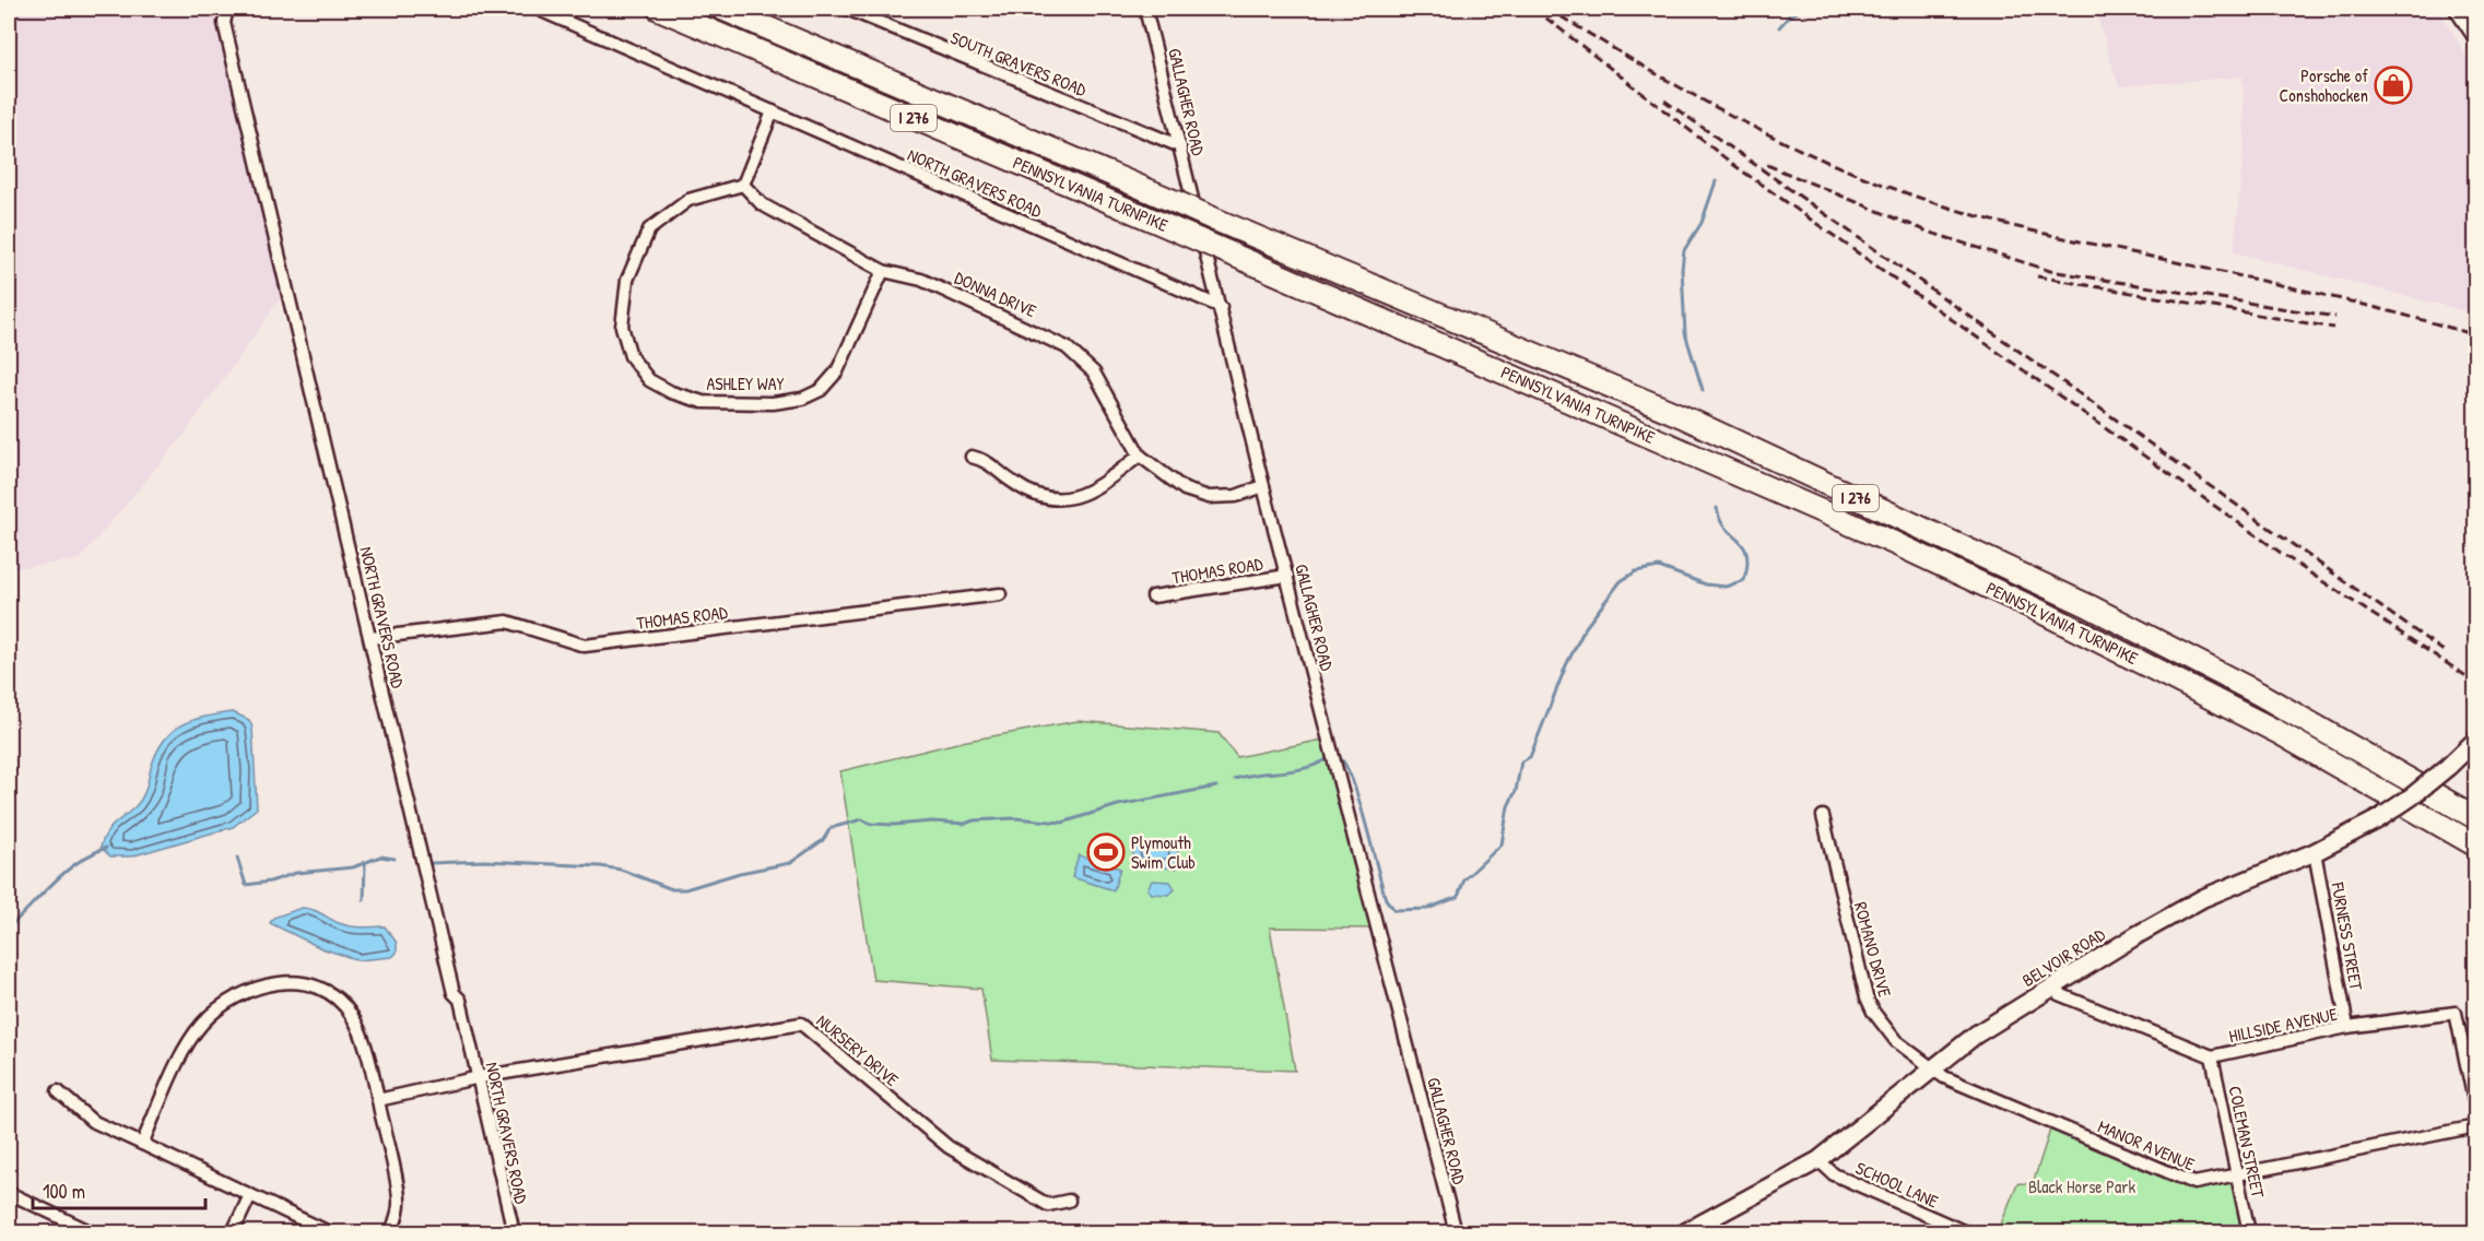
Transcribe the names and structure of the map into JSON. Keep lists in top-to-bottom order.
{
  "streets": {
    "highway": ["I 276", "PENNSYLVANIA TURNPIKE"],
    "street": [
      "SOUTH GRAVERS ROAD",
      "GALLAGHER ROAD",
      "NORTH GRAVERS ROAD",
      "DONNA DRIVE",
      "ASHLEY WAY",
      "THOMAS ROAD",
      "FURNESS STREET",
      "ROMANO DRIVE",
      "BELVOIR ROAD",
      "HILLSIDE AVENUE",
      "NURSERY DRIVE",
      "COLEMAN STREET",
      "MANOR AVENUE",
      "SCHOOL LANE"
    ]
  },
  "crossings": [
    ["SOUTH GRAVERS ROAD", "GALLAGHER ROAD"],
    ["GALLAGHER ROAD", "NORTH GRAVERS ROAD"],
    ["GALLAGHER ROAD", "DONNA DRIVE"],
    ["GALLAGHER ROAD", "THOMAS ROAD"],
    ["NORTH GRAVERS ROAD", "THOMAS ROAD"],
    ["NORTH GRAVERS ROAD", "NURSERY DRIVE"],
    ["DONNA DRIVE", "ASHLEY WAY"],
    ["FURNESS STREET", "BELVOIR ROAD"],
    ["FURNESS STREET", "HILLSIDE AVENUE"],
    ["ROMANO DRIVE", "BELVOIR ROAD"],
    ["ROMANO DRIVE", "MANOR AVENUE"],
    ["BELVOIR ROAD", "HILLSIDE AVENUE"],
    ["BELVOIR ROAD", "MANOR AVENUE"],
    ["BELVOIR ROAD", "SCHOOL LANE"],
    ["HILLSIDE AVENUE", "COLEMAN STREET"],
    ["COLEMAN STREET", "MANOR AVENUE"]
  ],
  "parks": ["Black Horse Park"],
  "places": {
    "shop": ["Porsche of Conshohocken"],
    "sports": ["Plymouth Swim Club"]
  },
  "scale_bar": "100 m"
}
